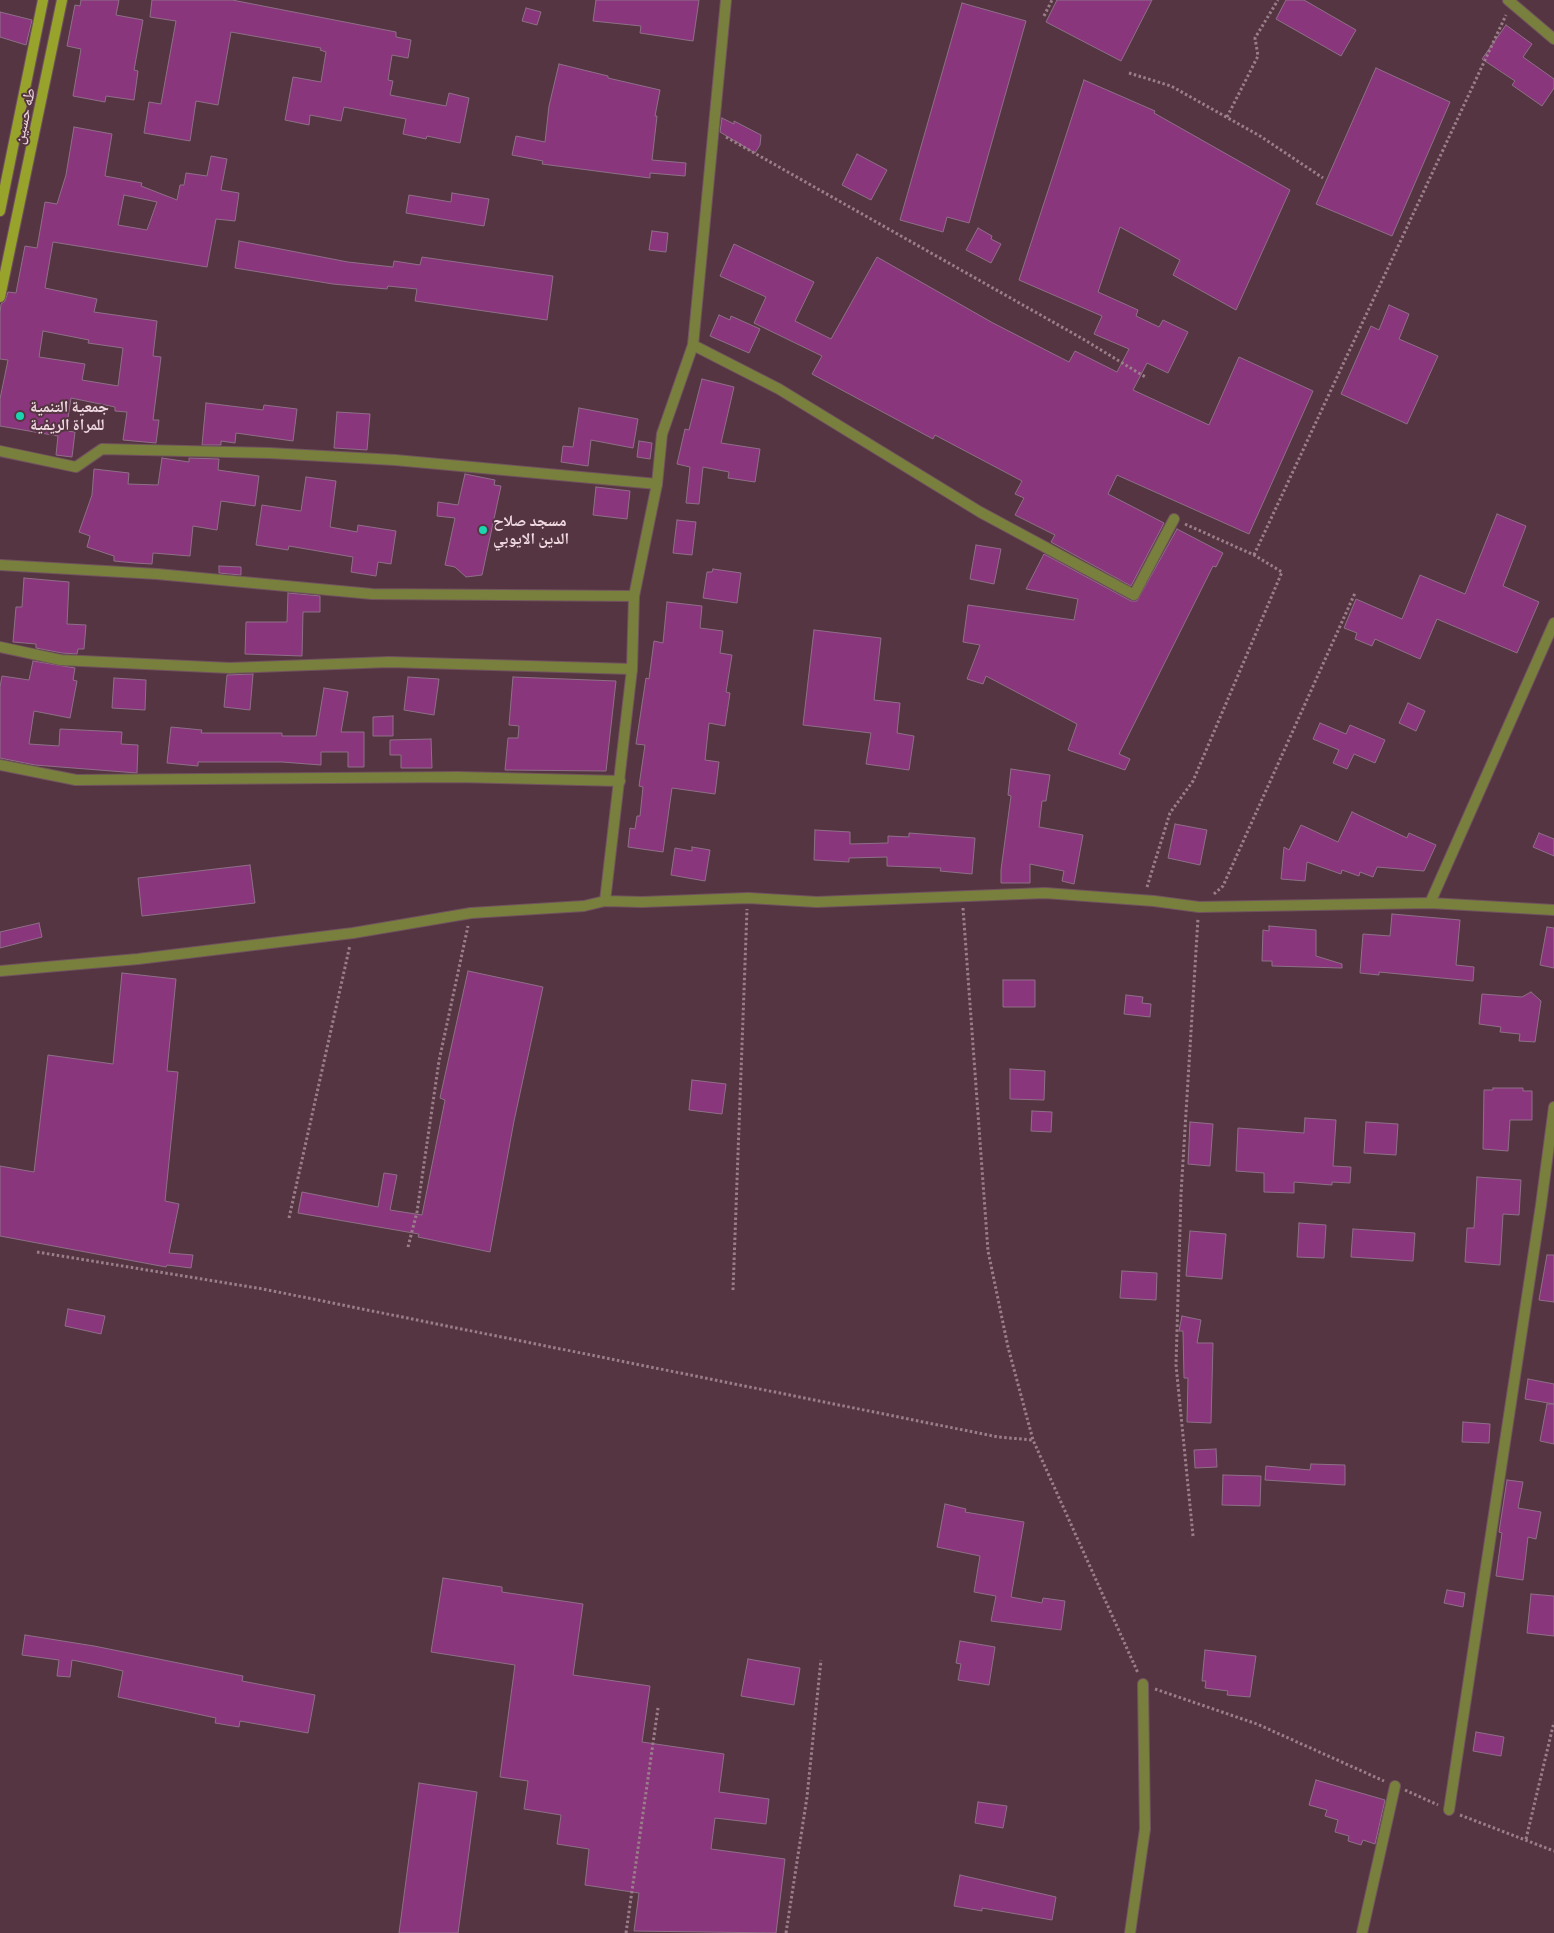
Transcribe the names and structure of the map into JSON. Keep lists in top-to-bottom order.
{
  "streets": {
    "main road": ["طه حسين"]
  },
  "places": ["جمعية التنمية للمراة الريفية", "مسجد صلاح الدين الايوبي"]
}
